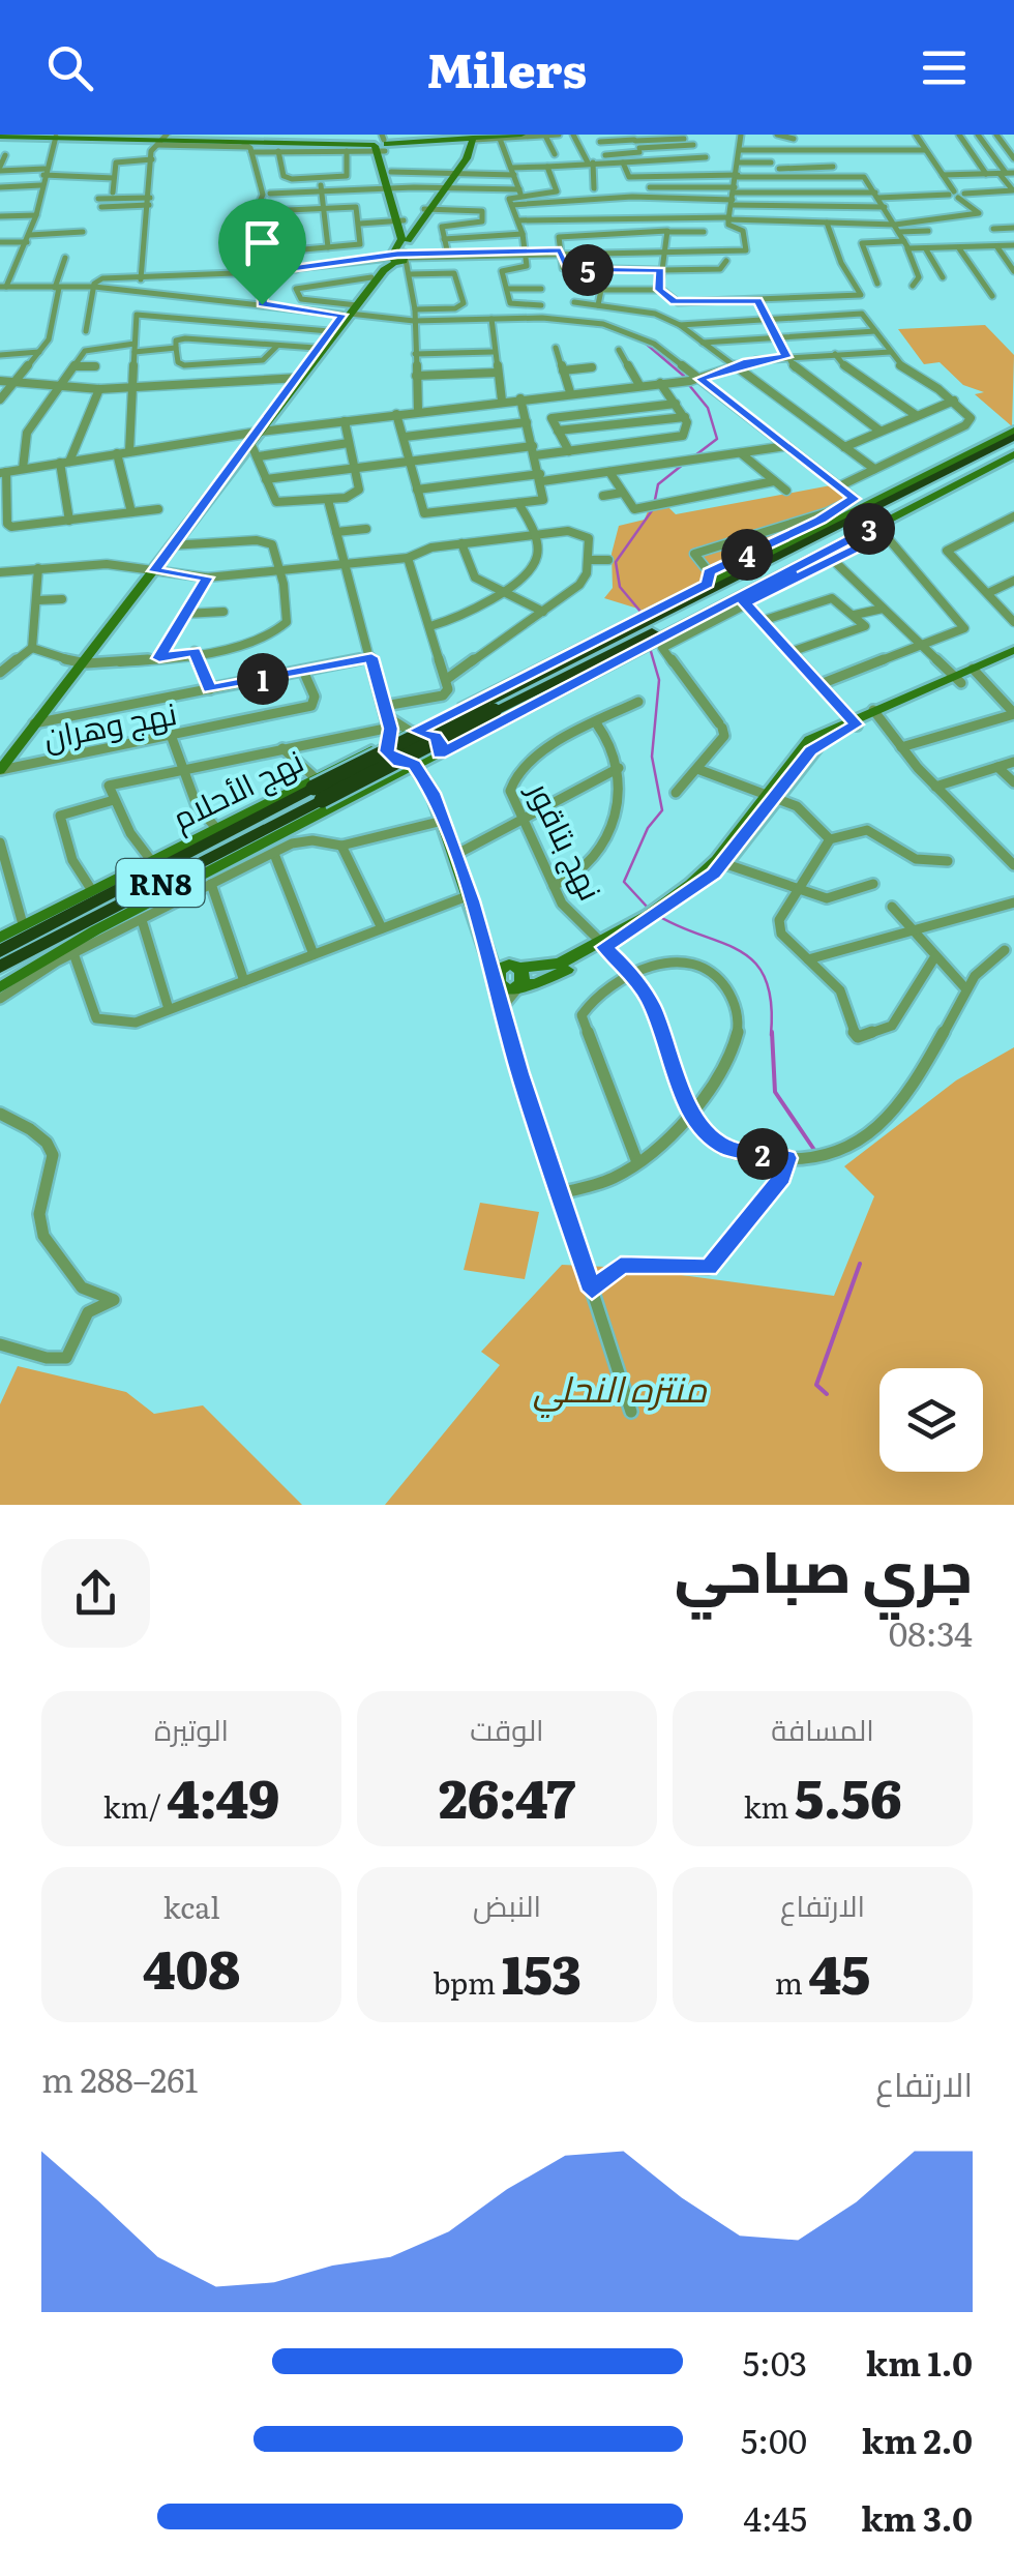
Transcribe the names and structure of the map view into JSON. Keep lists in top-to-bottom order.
{
  "streets": {
    "highway": ["RN8"],
    "street": ["نهج وهران", "نهج الأحلام", "نهج بتاقور"]
  },
  "crossings": [
    ["نهج الأحلام", "RN8"]
  ],
  "parks": ["منتزه النحلي"],
  "page": {
    "header": "Milers",
    "pins": [
      "5",
      "3",
      "4",
      "1",
      "2"
    ],
    "heading": ["جري صباحي", "08:34"],
    "stats": [
      ["المسافة", "5.56 km"],
      ["الوقت", "26:47"],
      ["الوتيرة", "4:49 /km"],
      ["الارتفاع", "45 m"],
      ["النبض", "153 bpm"],
      ["kcal", "408"]
    ],
    "chart": ["الارتفاع", "261–288 m"],
    "list": [
      {
        "name": "1.0 km",
        "note": "5:03"
      },
      {
        "name": "2.0 km",
        "note": "5:00"
      },
      {
        "name": "3.0 km",
        "note": "4:45"
      }
    ]
  }
}
